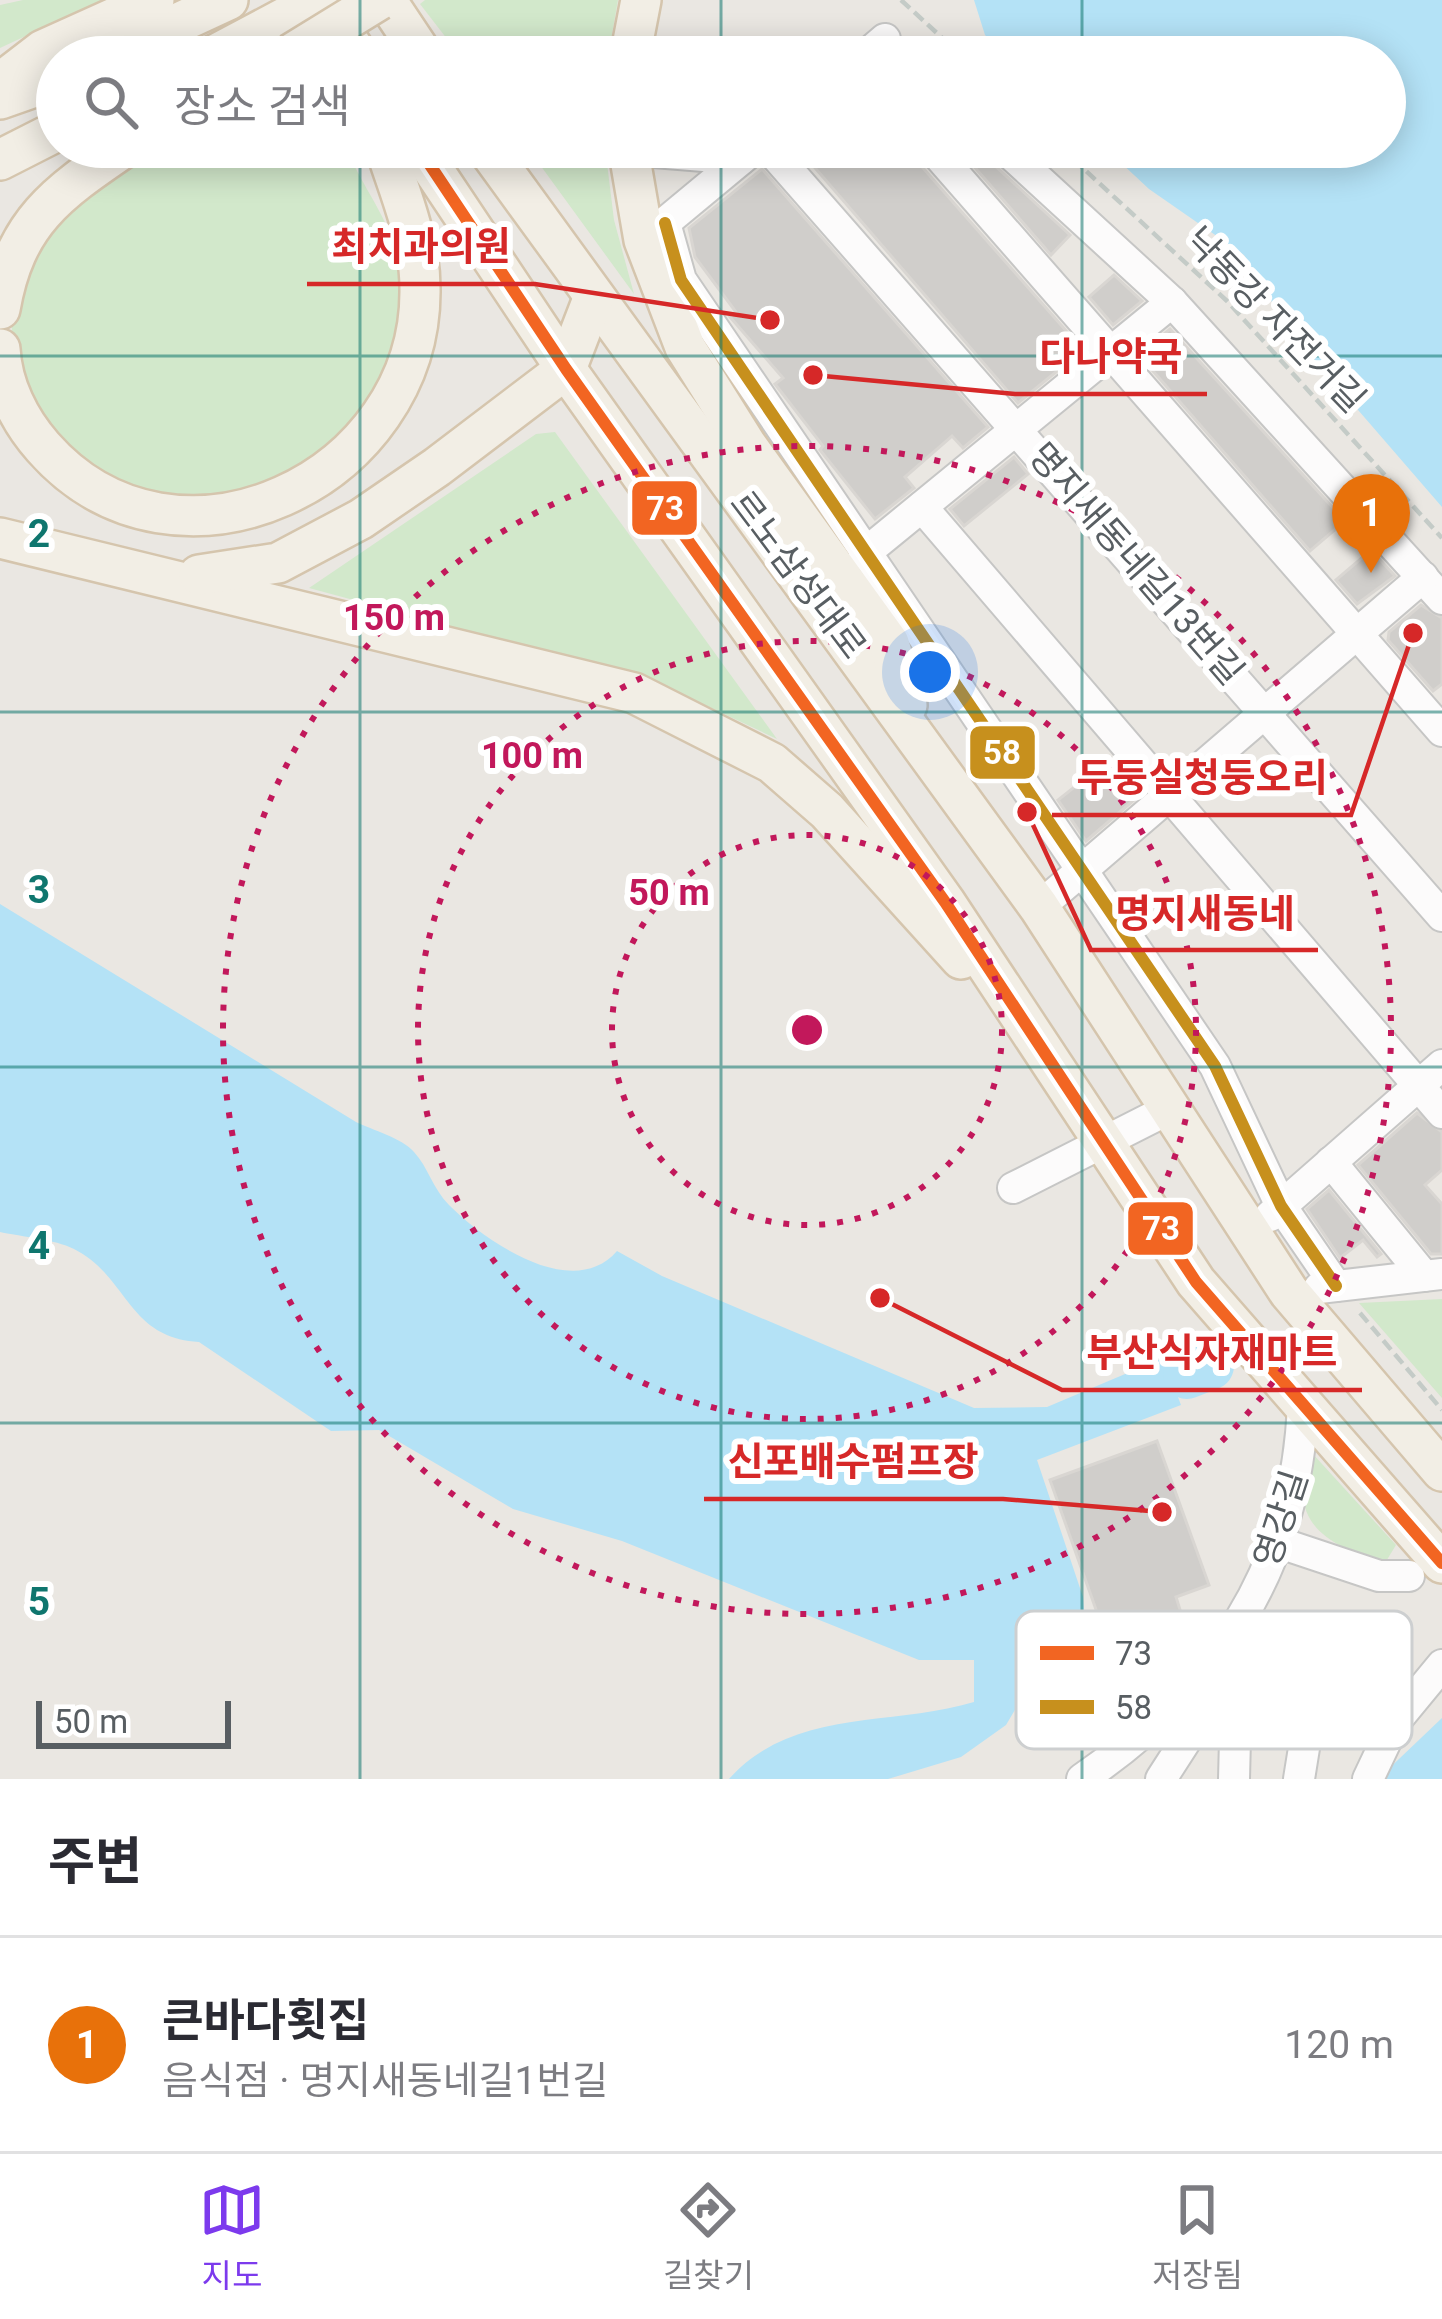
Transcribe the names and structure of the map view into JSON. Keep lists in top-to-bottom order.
{
  "streets": {
    "main road": ["르노삼성대로"],
    "street": ["명지새동네길13번길", "영강길"],
    "path": ["낙동강 자전거길"]
  },
  "places": [
    "최치과의원",
    "다나약국",
    "두둥실청둥오리",
    "명지새동네",
    "부산식자재마트",
    "신포배수펌프장"
  ],
  "lines": ["transit line 73", "transit line 58"],
  "legend": ["73", "58"],
  "scale_bar": "50 m",
  "page": {
    "search": "장소 검색",
    "pins": "1",
    "scale": "50 m",
    "heading": "주변",
    "list": [
      {
        "mark": "1",
        "name": "큰바다횟집",
        "note": "음식점 · 명지새동네길1번길",
        "value": "120 m"
      }
    ],
    "nav": ["지도", "길찾기", "저장됨"]
  },
  "grid": {
    "rows": [
      "2",
      "3",
      "4",
      "5"
    ]
  },
  "rings": ["150 m", "100 m", "50 m"]
}
